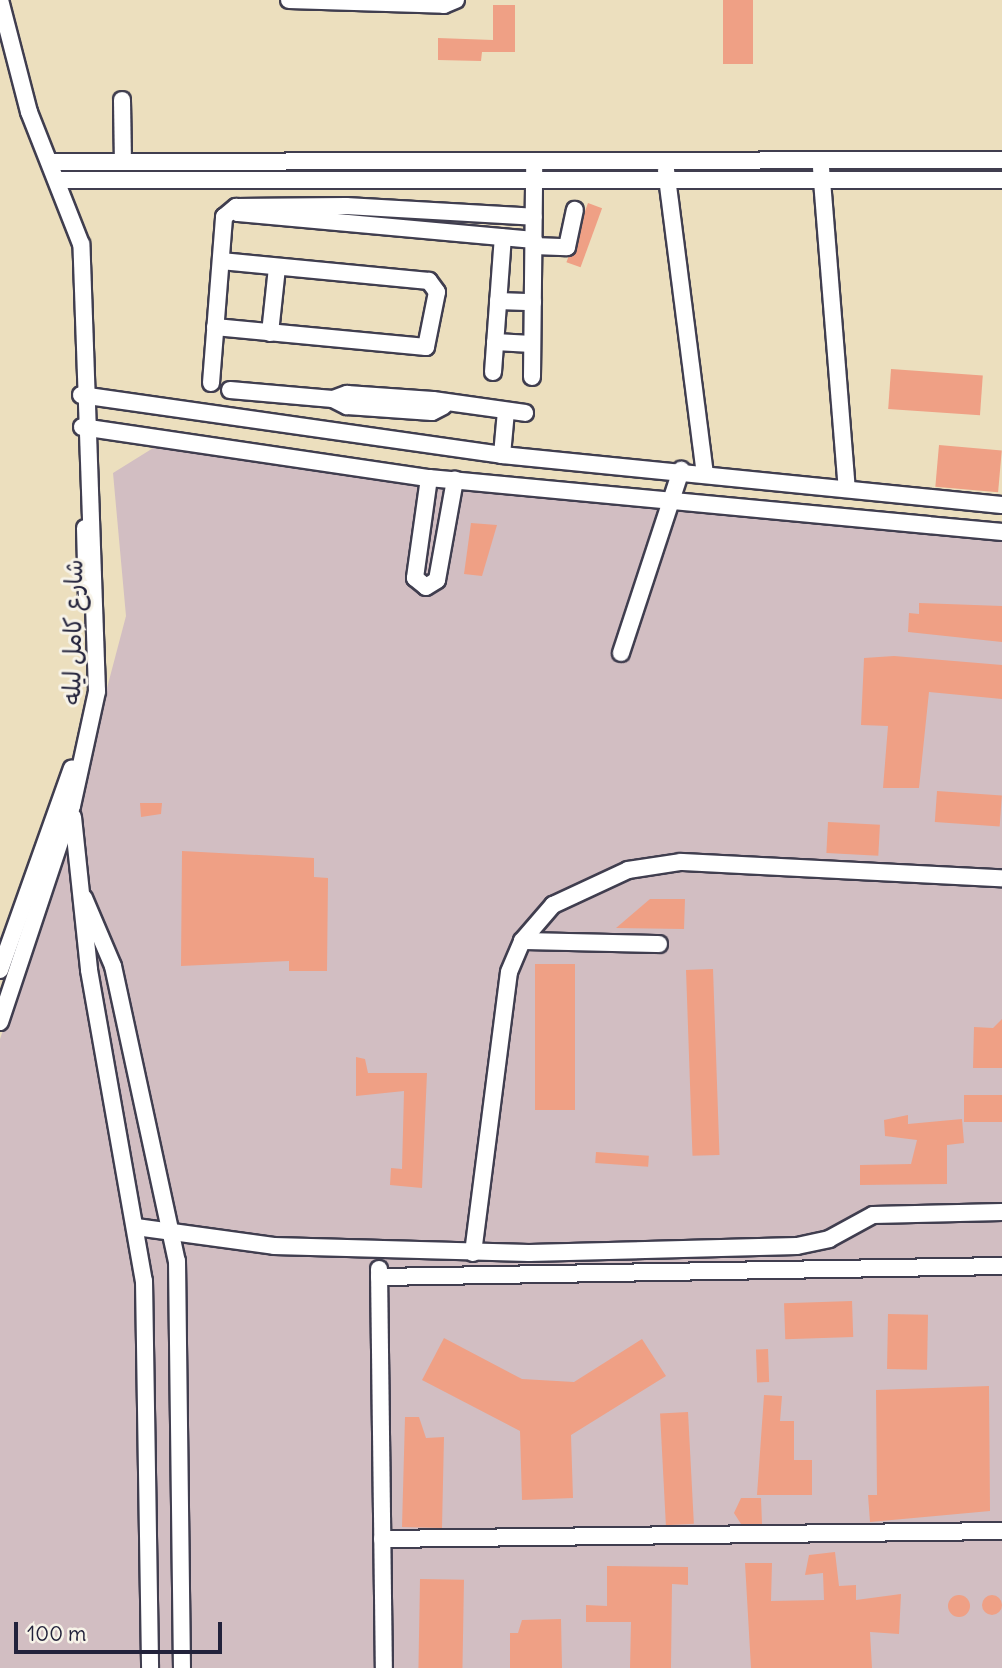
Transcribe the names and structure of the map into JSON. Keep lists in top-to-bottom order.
{
  "streets": {
    "street": ["شارع كامل ليله"]
  },
  "scale_bar": "100 m"
}
